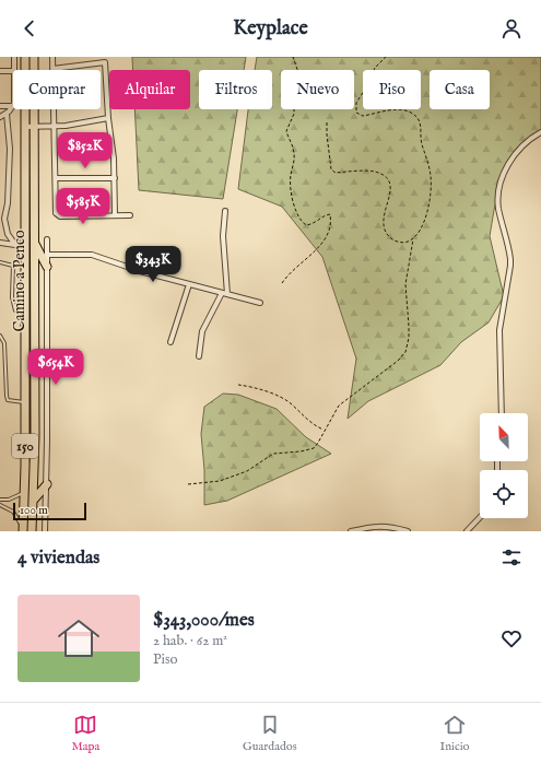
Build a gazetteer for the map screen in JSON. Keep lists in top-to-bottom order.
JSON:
{
  "streets": {
    "highway": ["Camino a Penco", "150"]
  },
  "scale_bar": "100 m",
  "north": "top left",
  "page": {
    "header": "Keyplace",
    "chip": [
      "Comprar",
      "Alquilar",
      "Filtros",
      "Nuevo",
      "Piso",
      "Casa"
    ],
    "price": [
      "$852K",
      "$585K",
      "$343K",
      "$654K"
    ],
    "scale": "100 m",
    "heading": "4 viviendas",
    "list": [
      {
        "name": "$343,000/mes",
        "note": "2 hab. · 62 m² · Piso"
      }
    ],
    "tabs": ["Mapa", "Guardados", "Inicio"]
  }
}
